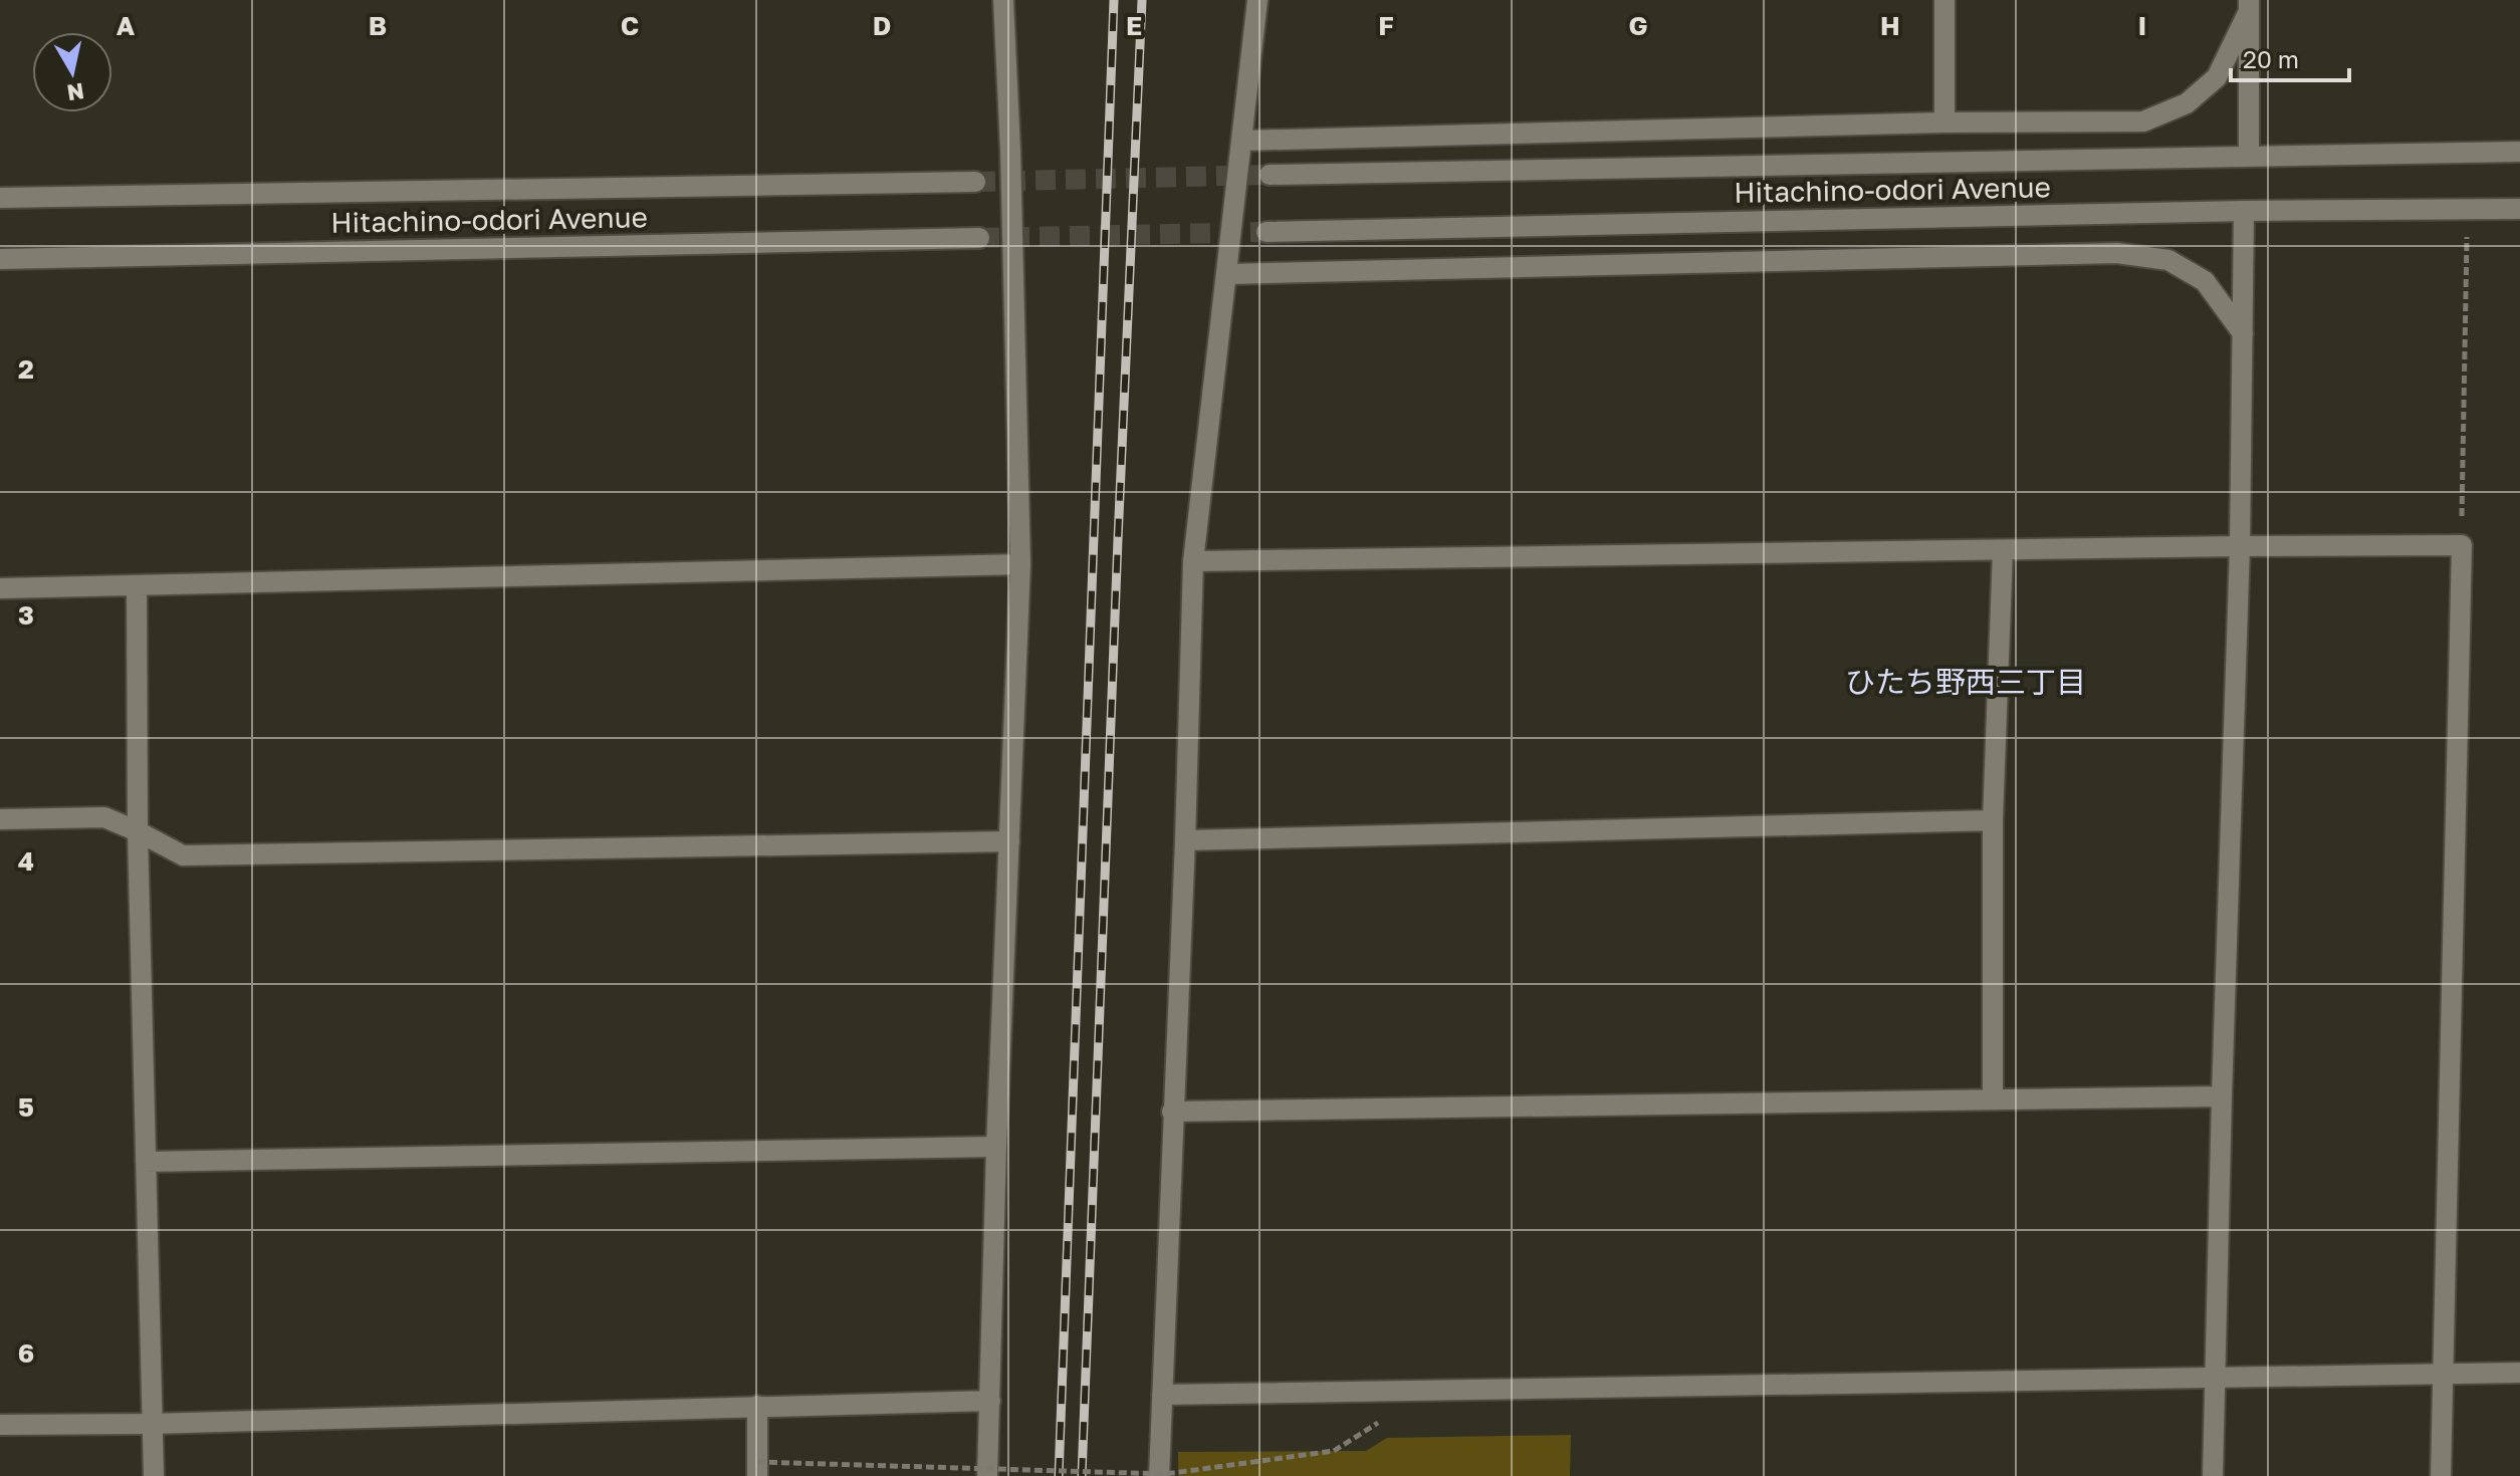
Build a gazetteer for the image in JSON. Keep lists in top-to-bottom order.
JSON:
{
  "streets": {
    "street": ["Hitachino-odori Avenue"]
  },
  "districts": ["ひたち野西三丁目"],
  "scale_bar": "20 m",
  "north": "bottom",
  "grid": {
    "columns": [
      "A",
      "B",
      "C",
      "D",
      "E",
      "F",
      "G",
      "H",
      "I"
    ],
    "rows": [
      "2",
      "3",
      "4",
      "5",
      "6"
    ]
  }
}
